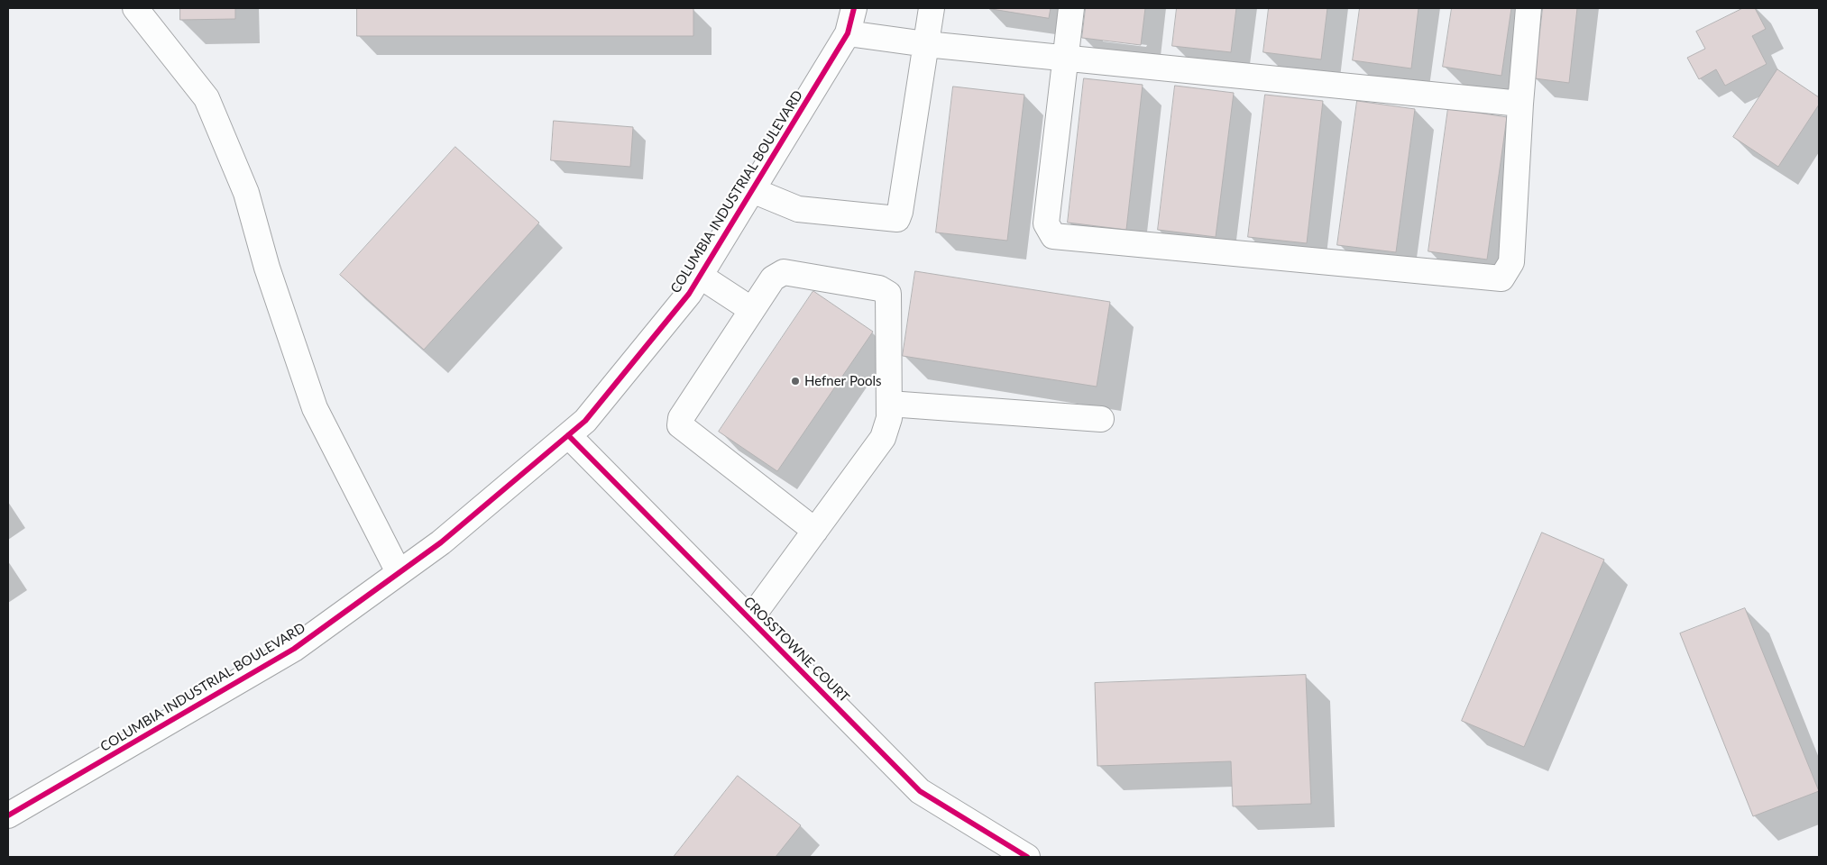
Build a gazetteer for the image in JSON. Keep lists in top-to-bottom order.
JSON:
{
  "streets": {
    "street": ["COLUMBIA INDUSTRIAL BOULEVARD", "CROSSTOWNE COURT"]
  },
  "crossings": [
    ["COLUMBIA INDUSTRIAL BOULEVARD", "CROSSTOWNE COURT"]
  ],
  "places": ["Hefner Pools"]
}
